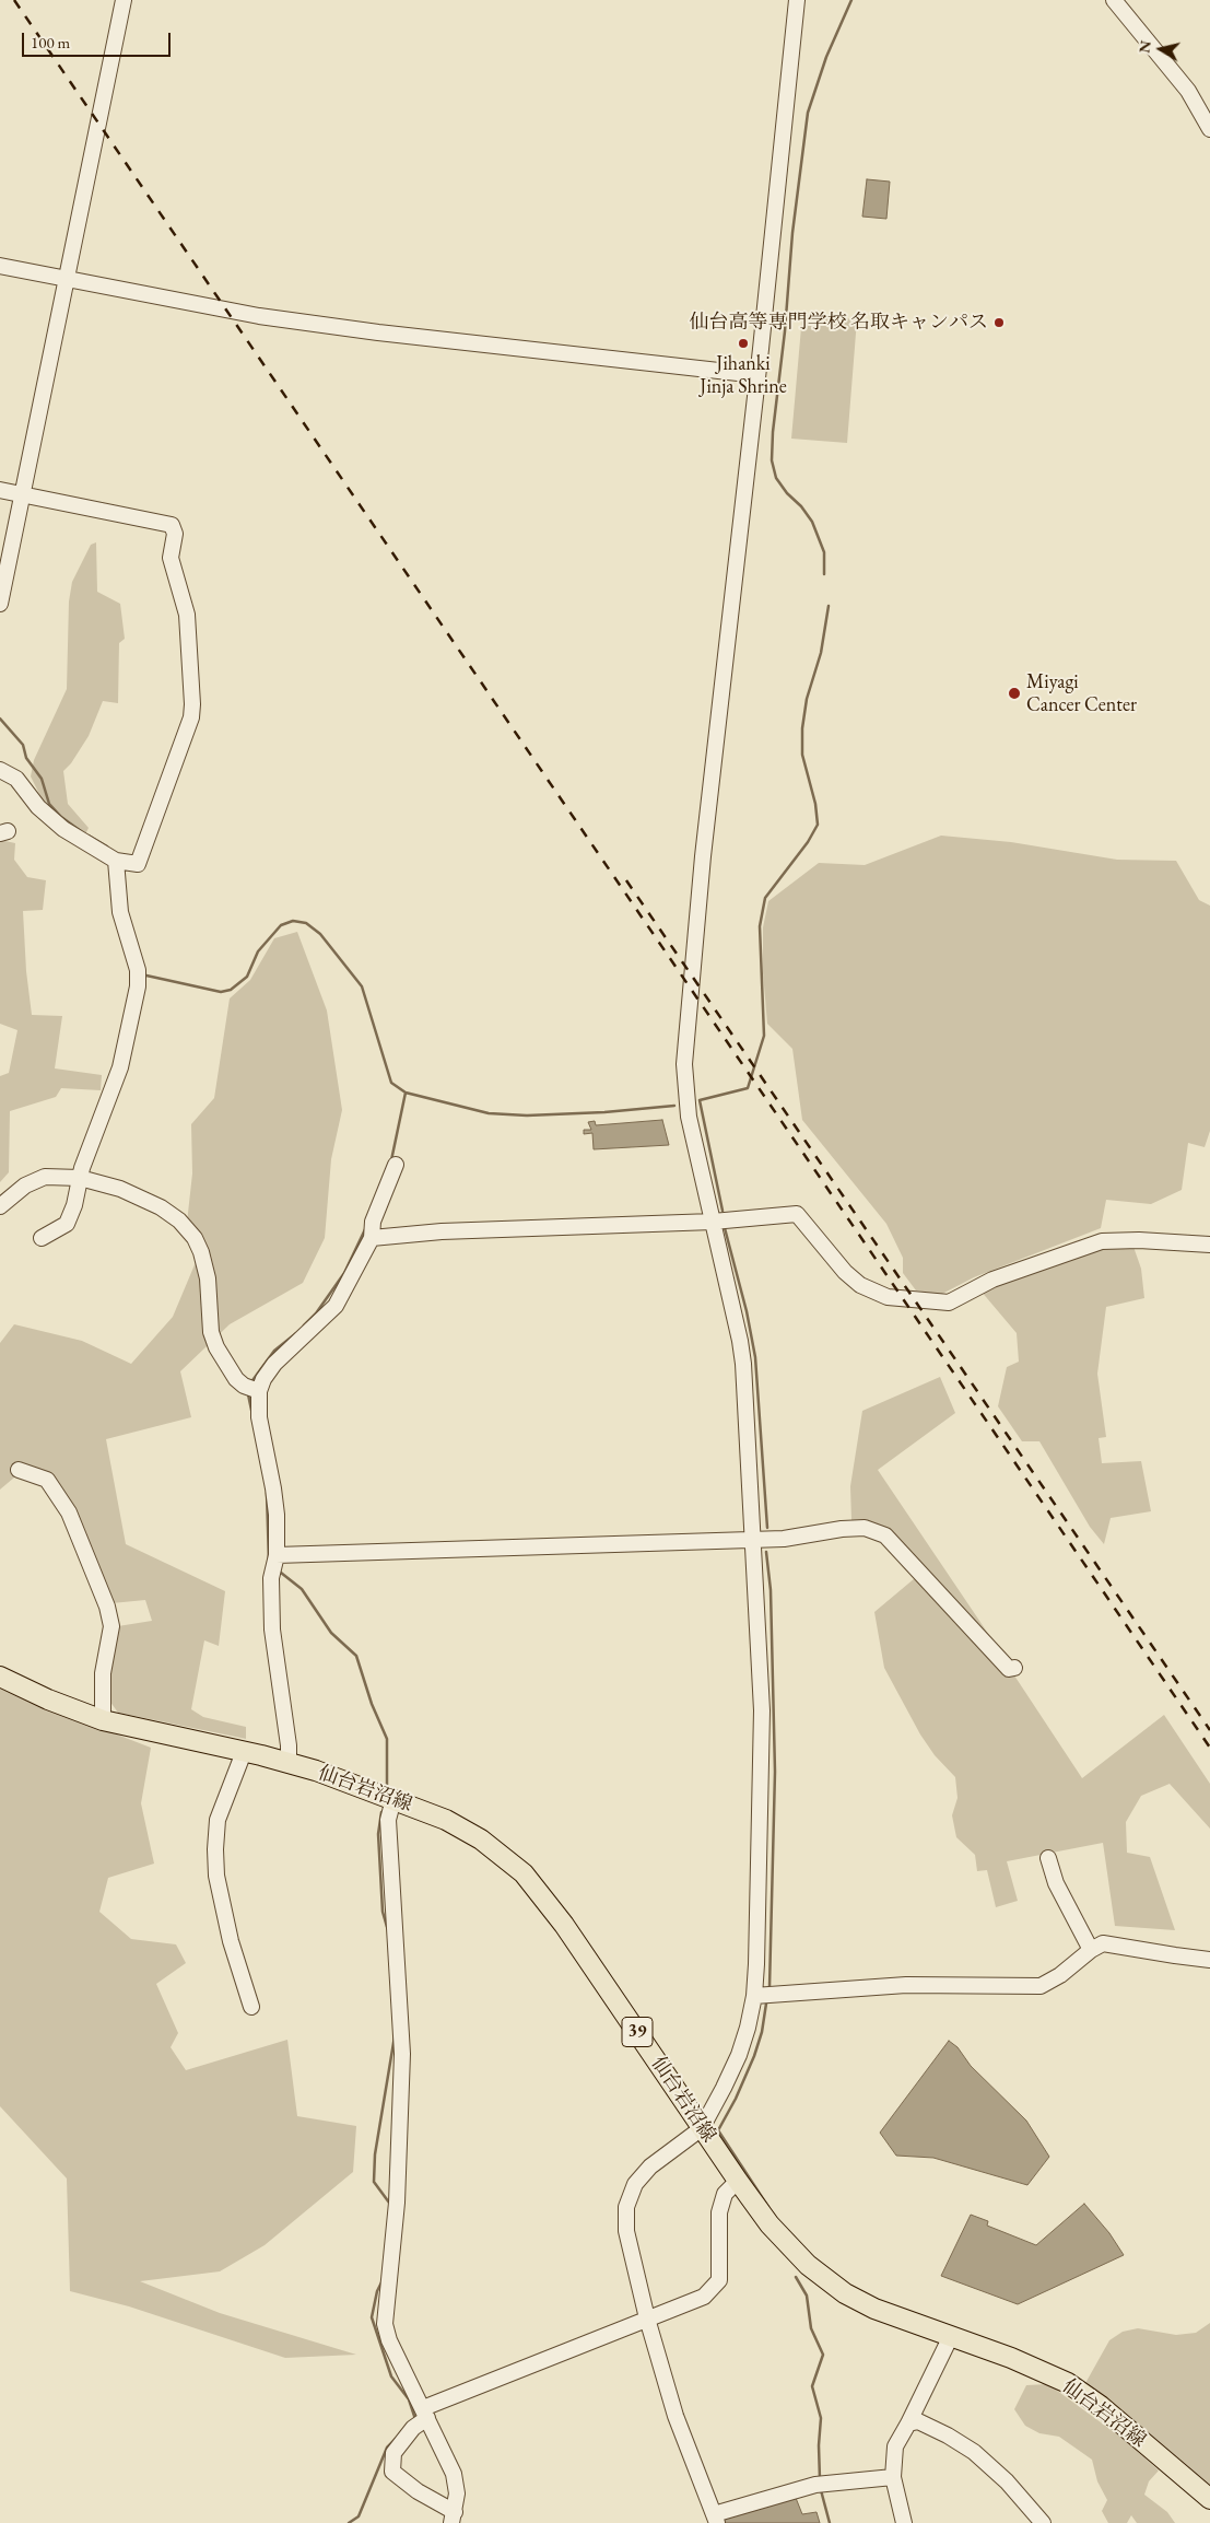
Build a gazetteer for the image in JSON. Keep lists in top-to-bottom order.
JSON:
{
  "streets": {
    "main road": ["仙台岩沼線", "39"]
  },
  "places": ["仙台高等専門学校 名取キャンパス", "Jihanki Jinja Shrine", "Miyagi Cancer Center"],
  "scale_bar": "100 m",
  "north": "left"
}
